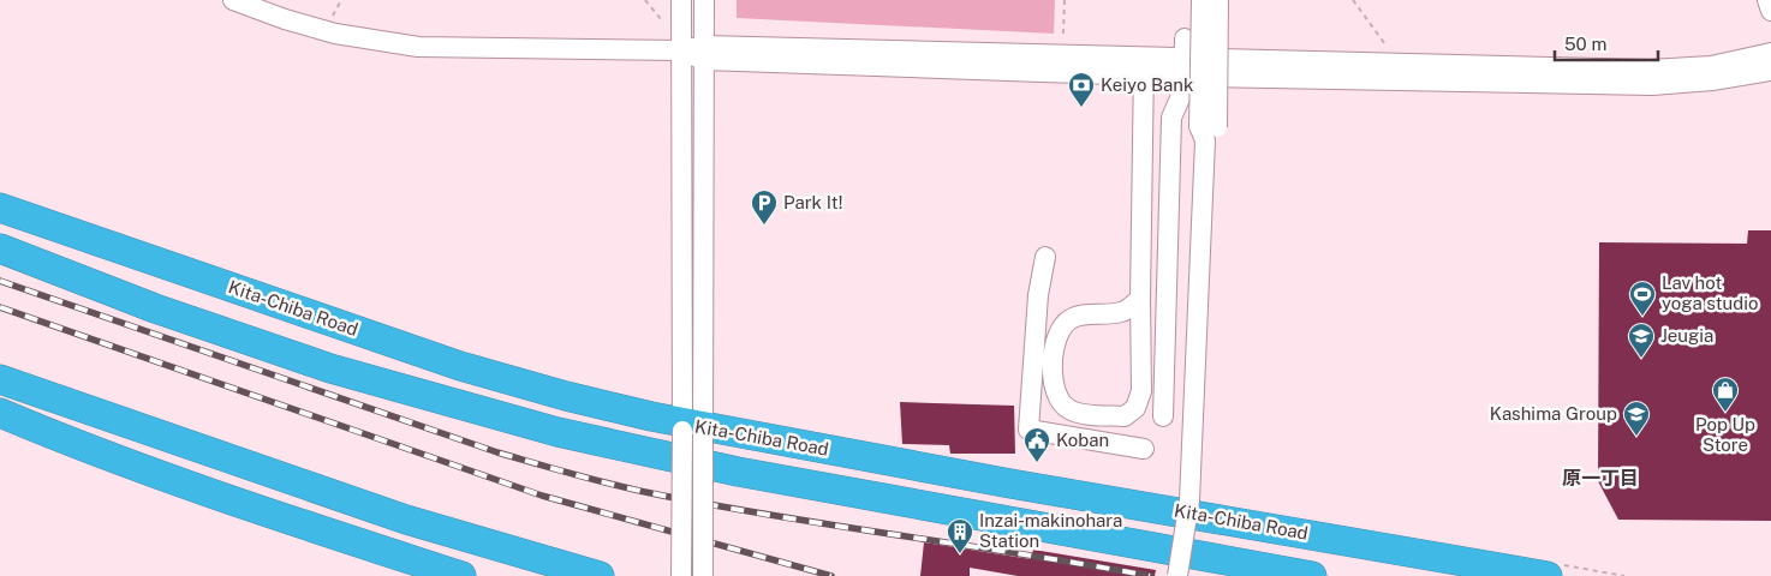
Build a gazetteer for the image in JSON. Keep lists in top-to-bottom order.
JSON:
{
  "streets": {
    "highway": ["Kita-Chiba Road"]
  },
  "districts": ["原一丁目"],
  "places": {
    "bank": ["Keiyo Bank"],
    "parking": ["Park It!"],
    "sports": ["Lav hot yoga studio"],
    "school or university": ["Jeugia", "Kashima Group"],
    "shop": ["Pop Up Store"],
    "public building": ["Koban"],
    "building": ["Inzai-makinohara Station"]
  },
  "scale_bar": "50 m"
}
